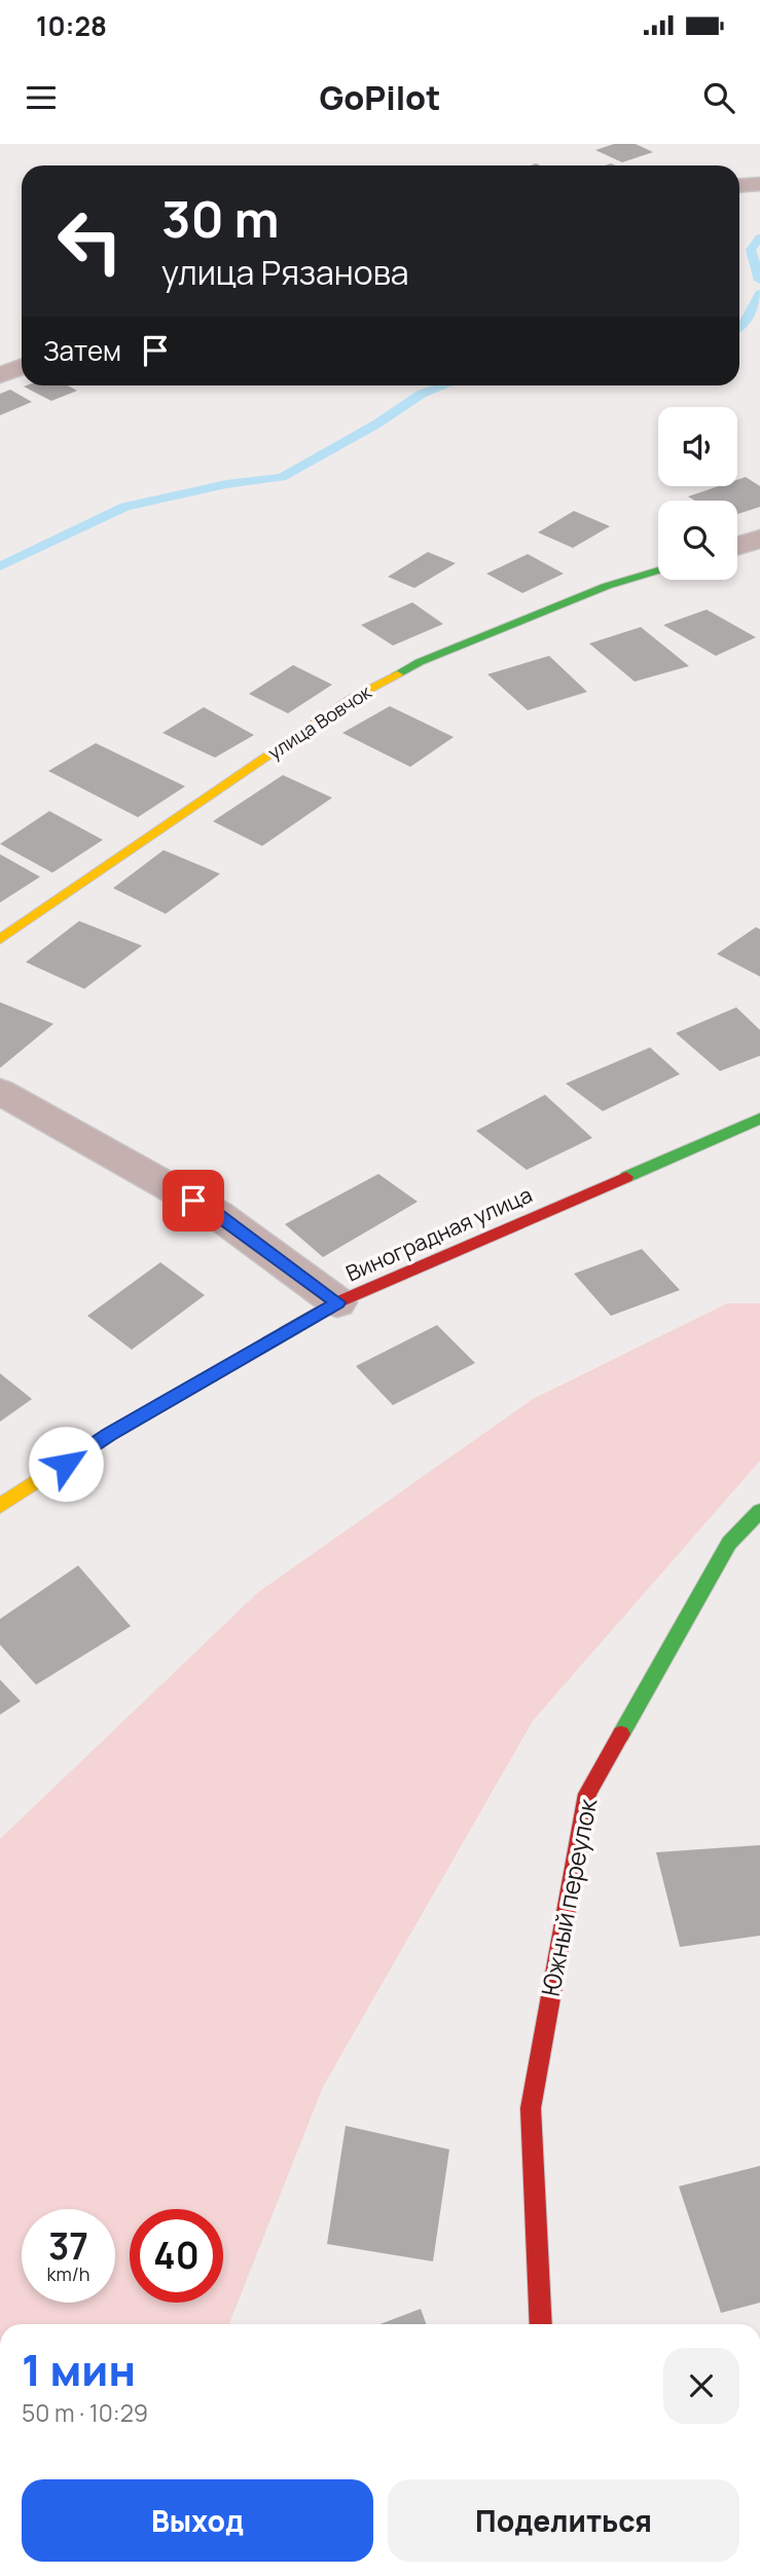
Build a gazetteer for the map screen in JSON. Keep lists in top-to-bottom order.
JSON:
{
  "streets": {
    "street": ["улица Вовчок", "Виноградная улица", "Южный переулок"]
  },
  "page": {
    "status": "10:28",
    "header": "GoPilot",
    "turn": ["30 m", "улица Рязанова"],
    "then": "Затем",
    "speed": "37 km/h",
    "limit": "40",
    "heading": ["1 мин", "50 m · 10:29"],
    "buttons": ["Выход", "Поделиться"]
  }
}
